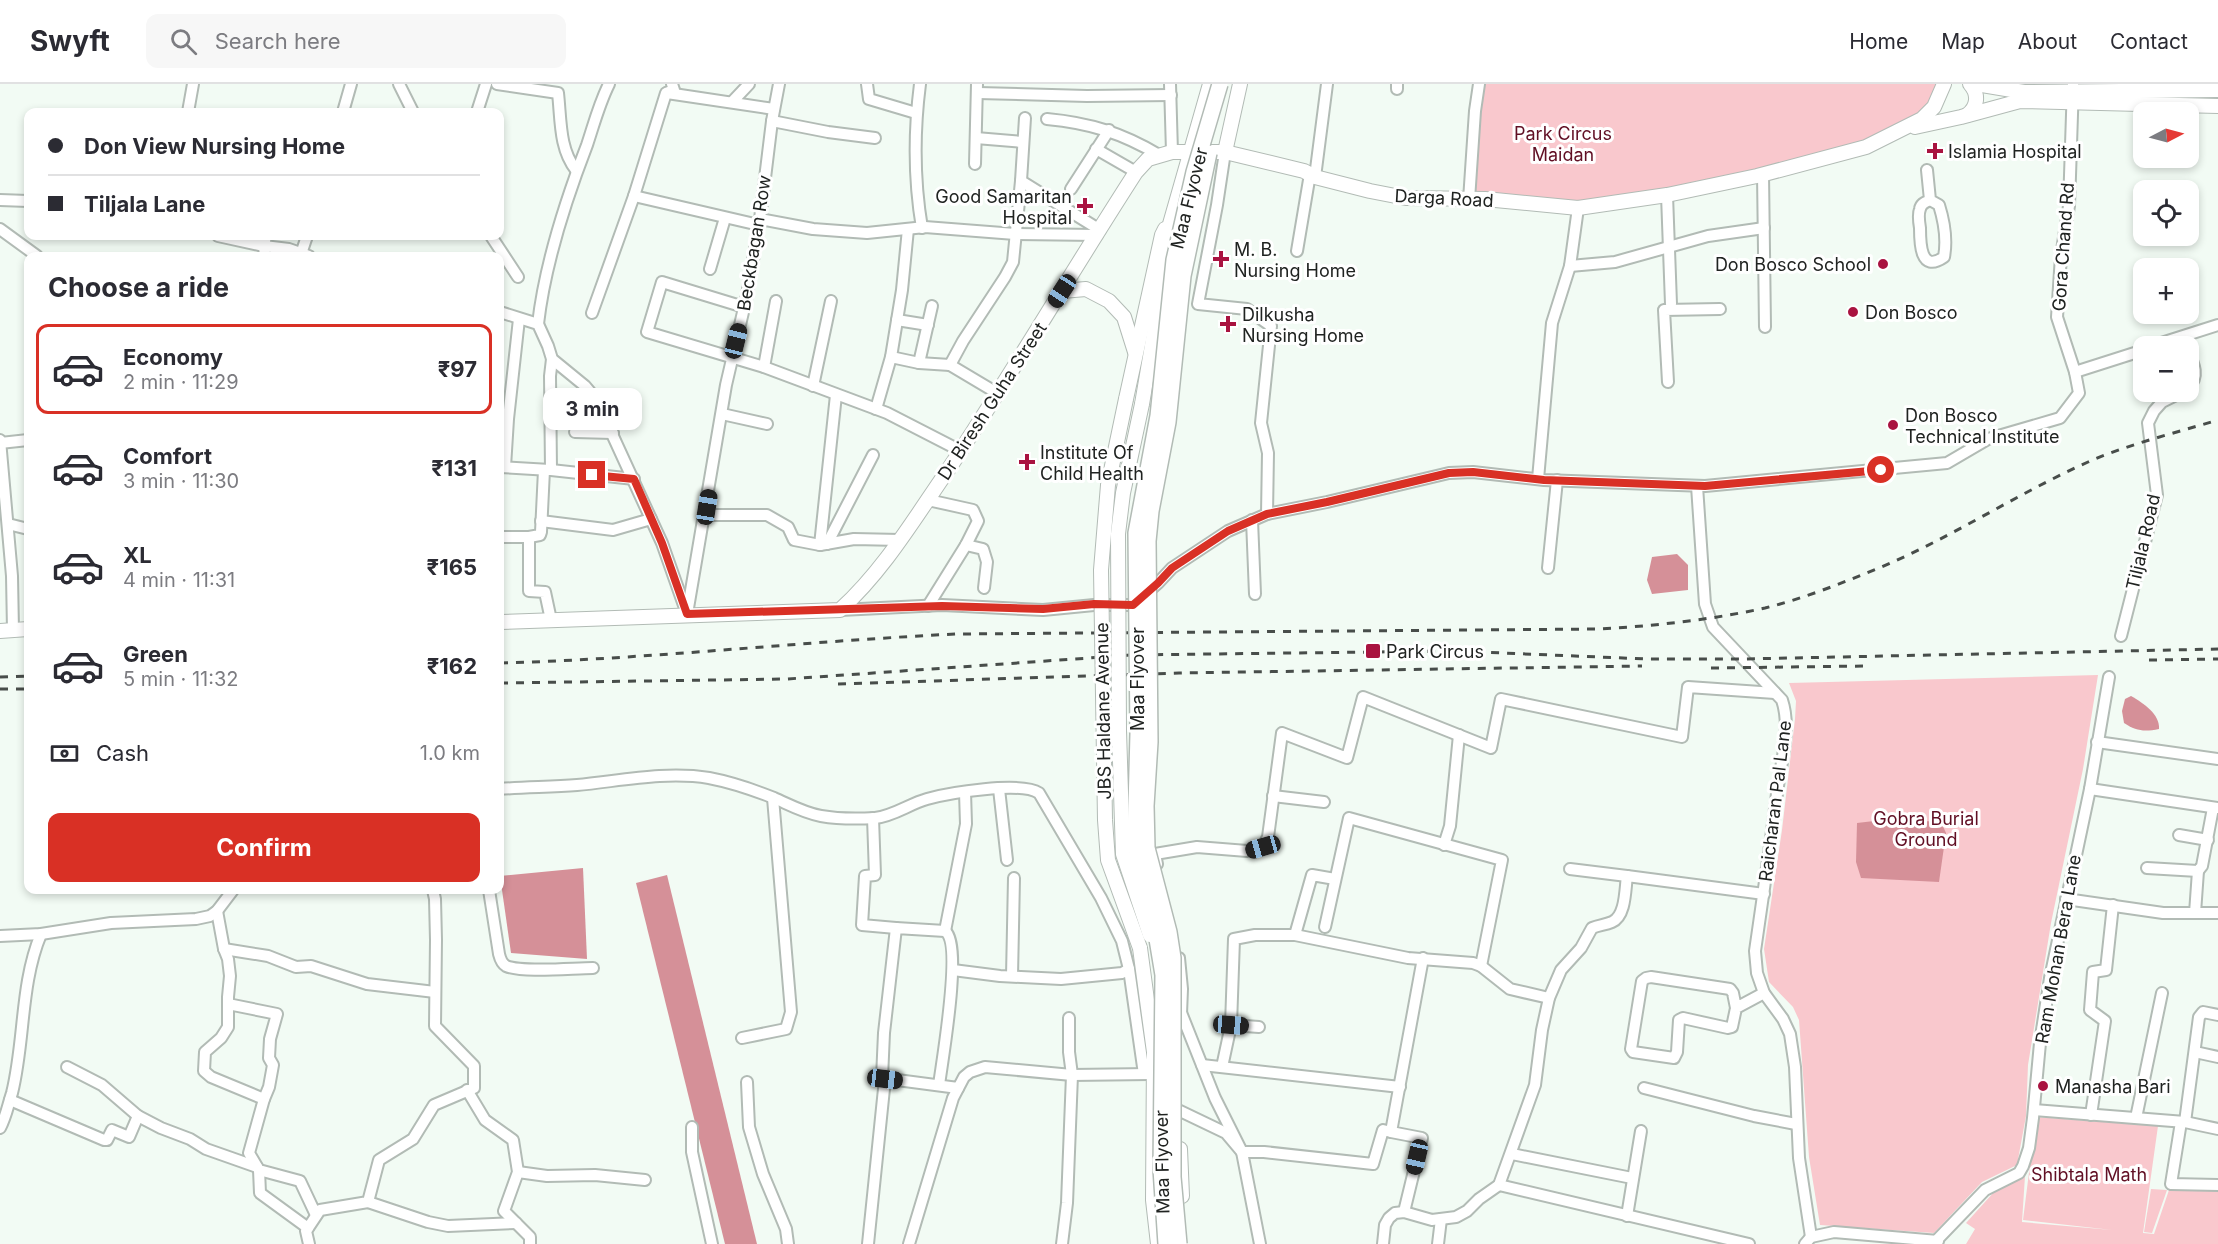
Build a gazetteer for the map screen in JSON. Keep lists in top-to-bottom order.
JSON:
{
  "streets": {
    "highway": ["Maa Flyover"],
    "main road": ["Darga Road", "Dr Biresh Guha Street", "JBS Haldane Avenue"],
    "street": [
      "Beckbagan Row",
      "Gora Chand Rd",
      "Tiljala Road",
      "Raicharan Pal Lane",
      "Ram Mohan Bera Lane"
    ]
  },
  "crossings": [
    ["Maa Flyover", "Darga Road"],
    ["Darga Road", "Gora Chand Rd"],
    ["Darga Road", "JBS Haldane Avenue"]
  ],
  "parks": ["Park Circus Maidan", "Gobra Burial Ground", "Shibtala Math"],
  "places": {
    "health": [
      "Islamia Hospital",
      "Good Samaritan Hospital",
      "M. B. Nursing Home",
      "Dilkusha Nursing Home",
      "Institute Of Child Health"
    ],
    "other": [
      "Don Bosco School",
      "Don Bosco",
      "Don Bosco Technical Institute",
      "Manasha Bari"
    ],
    "transit": ["Park Circus"]
  },
  "north": "right",
  "page": {
    "header": "Swyft",
    "search": "Search here",
    "nav": [
      "Home",
      "Map",
      "About",
      "Contact"
    ],
    "map_buttons": ["+", "−"],
    "banner": ["Don View Nursing Home", "Tiljala Lane"],
    "heading": "Choose a ride",
    "list": [
      {
        "name": "Economy",
        "note": "2 min · 11:29",
        "value": "₹97"
      },
      {
        "name": "Comfort",
        "note": "3 min · 11:30",
        "value": "₹131"
      },
      {
        "name": "XL",
        "note": "4 min · 11:31",
        "value": "₹165"
      },
      {
        "name": "Green",
        "note": "5 min · 11:32",
        "value": "₹162"
      }
    ],
    "bubble": "3 min",
    "pay": ["Cash", "1.0 km"],
    "buttons": "Confirm"
  }
}
